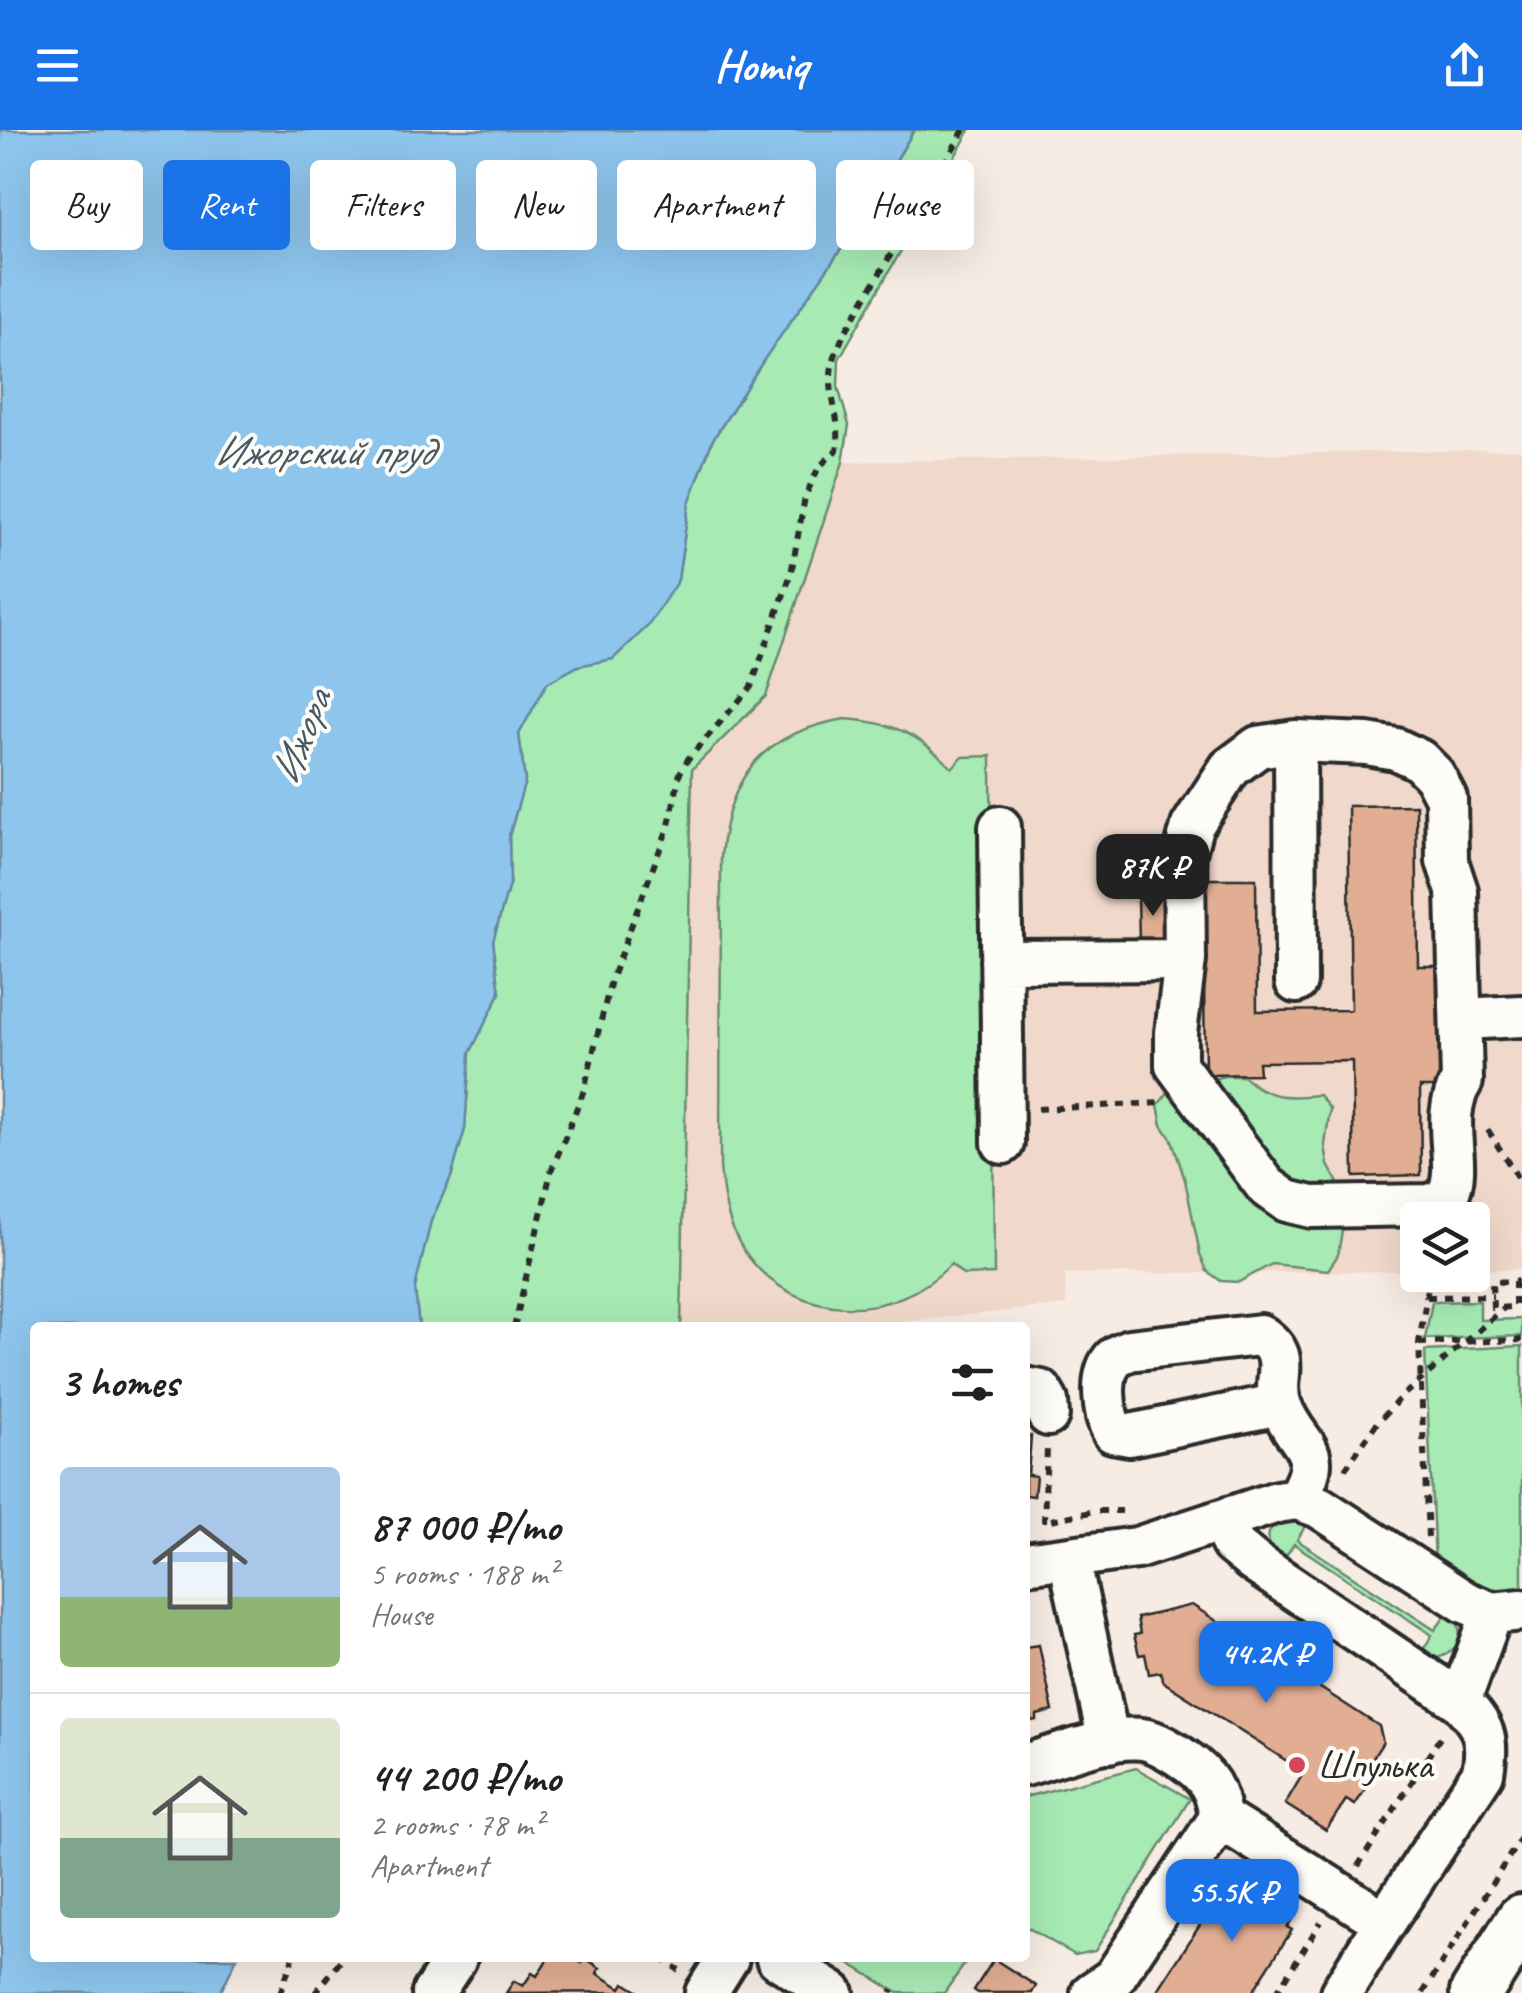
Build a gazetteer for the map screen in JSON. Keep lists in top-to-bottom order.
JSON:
{
  "water": ["Ижорский пруд", "Ижора"],
  "places": ["Шпулька"],
  "page": {
    "header": "Homiq",
    "chip": [
      "Buy",
      "Rent",
      "Filters",
      "New",
      "Apartment",
      "House"
    ],
    "price": ["87K ₽", "44.2K ₽", "55.5K ₽"],
    "heading": "3 homes",
    "list": [
      {
        "name": "87 000 ₽/mo",
        "note": "5 rooms · 188 m² · House"
      },
      {
        "name": "44 200 ₽/mo",
        "note": "2 rooms · 78 m² · Apartment"
      }
    ]
  }
}
